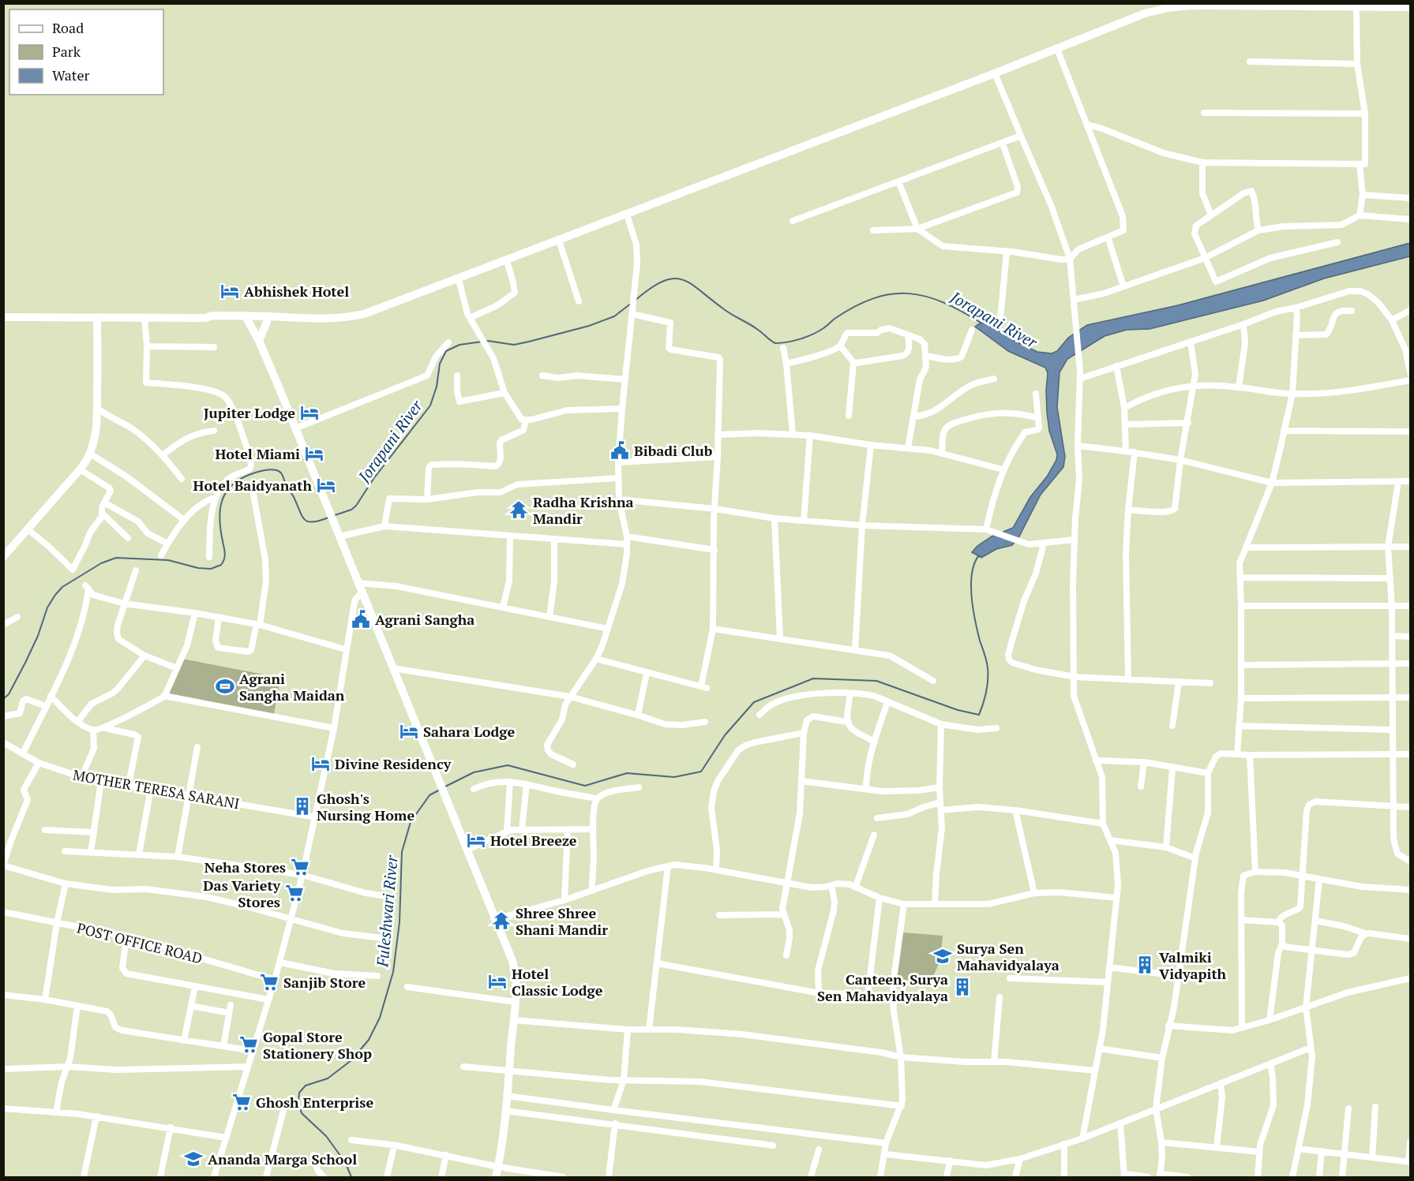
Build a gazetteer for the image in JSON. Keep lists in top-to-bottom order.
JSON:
{
  "streets": {
    "street": ["MOTHER TERESA SARANI", "POST OFFICE ROAD"]
  },
  "water": ["Jorapani River", "Fuleshwari River"],
  "places": {
    "hotel": [
      "Abhishek Hotel",
      "Jupiter Lodge",
      "Hotel Miami",
      "Hotel Baidyanath",
      "Sahara Lodge",
      "Divine Residency",
      "Hotel Breeze",
      "Hotel Classic Lodge"
    ],
    "public building": ["Bibadi Club", "Agrani Sangha"],
    "temple": ["Radha Krishna Mandir", "Shree Shree Shani Mandir"],
    "sports": ["Agrani Sangha Maidan"],
    "building": ["Ghosh's Nursing Home", "Valmiki Vidyapith", "Canteen, Surya Sen Mahavidyalaya"],
    "supermarket": [
      "Neha Stores",
      "Das Variety Stores",
      "Sanjib Store",
      "Gopal Store Stationery Shop",
      "Ghosh Enterprise"
    ],
    "school or university": ["Surya Sen Mahavidyalaya", "Ananda Marga School"]
  },
  "legend": ["Road", "Park", "Water"]
}
